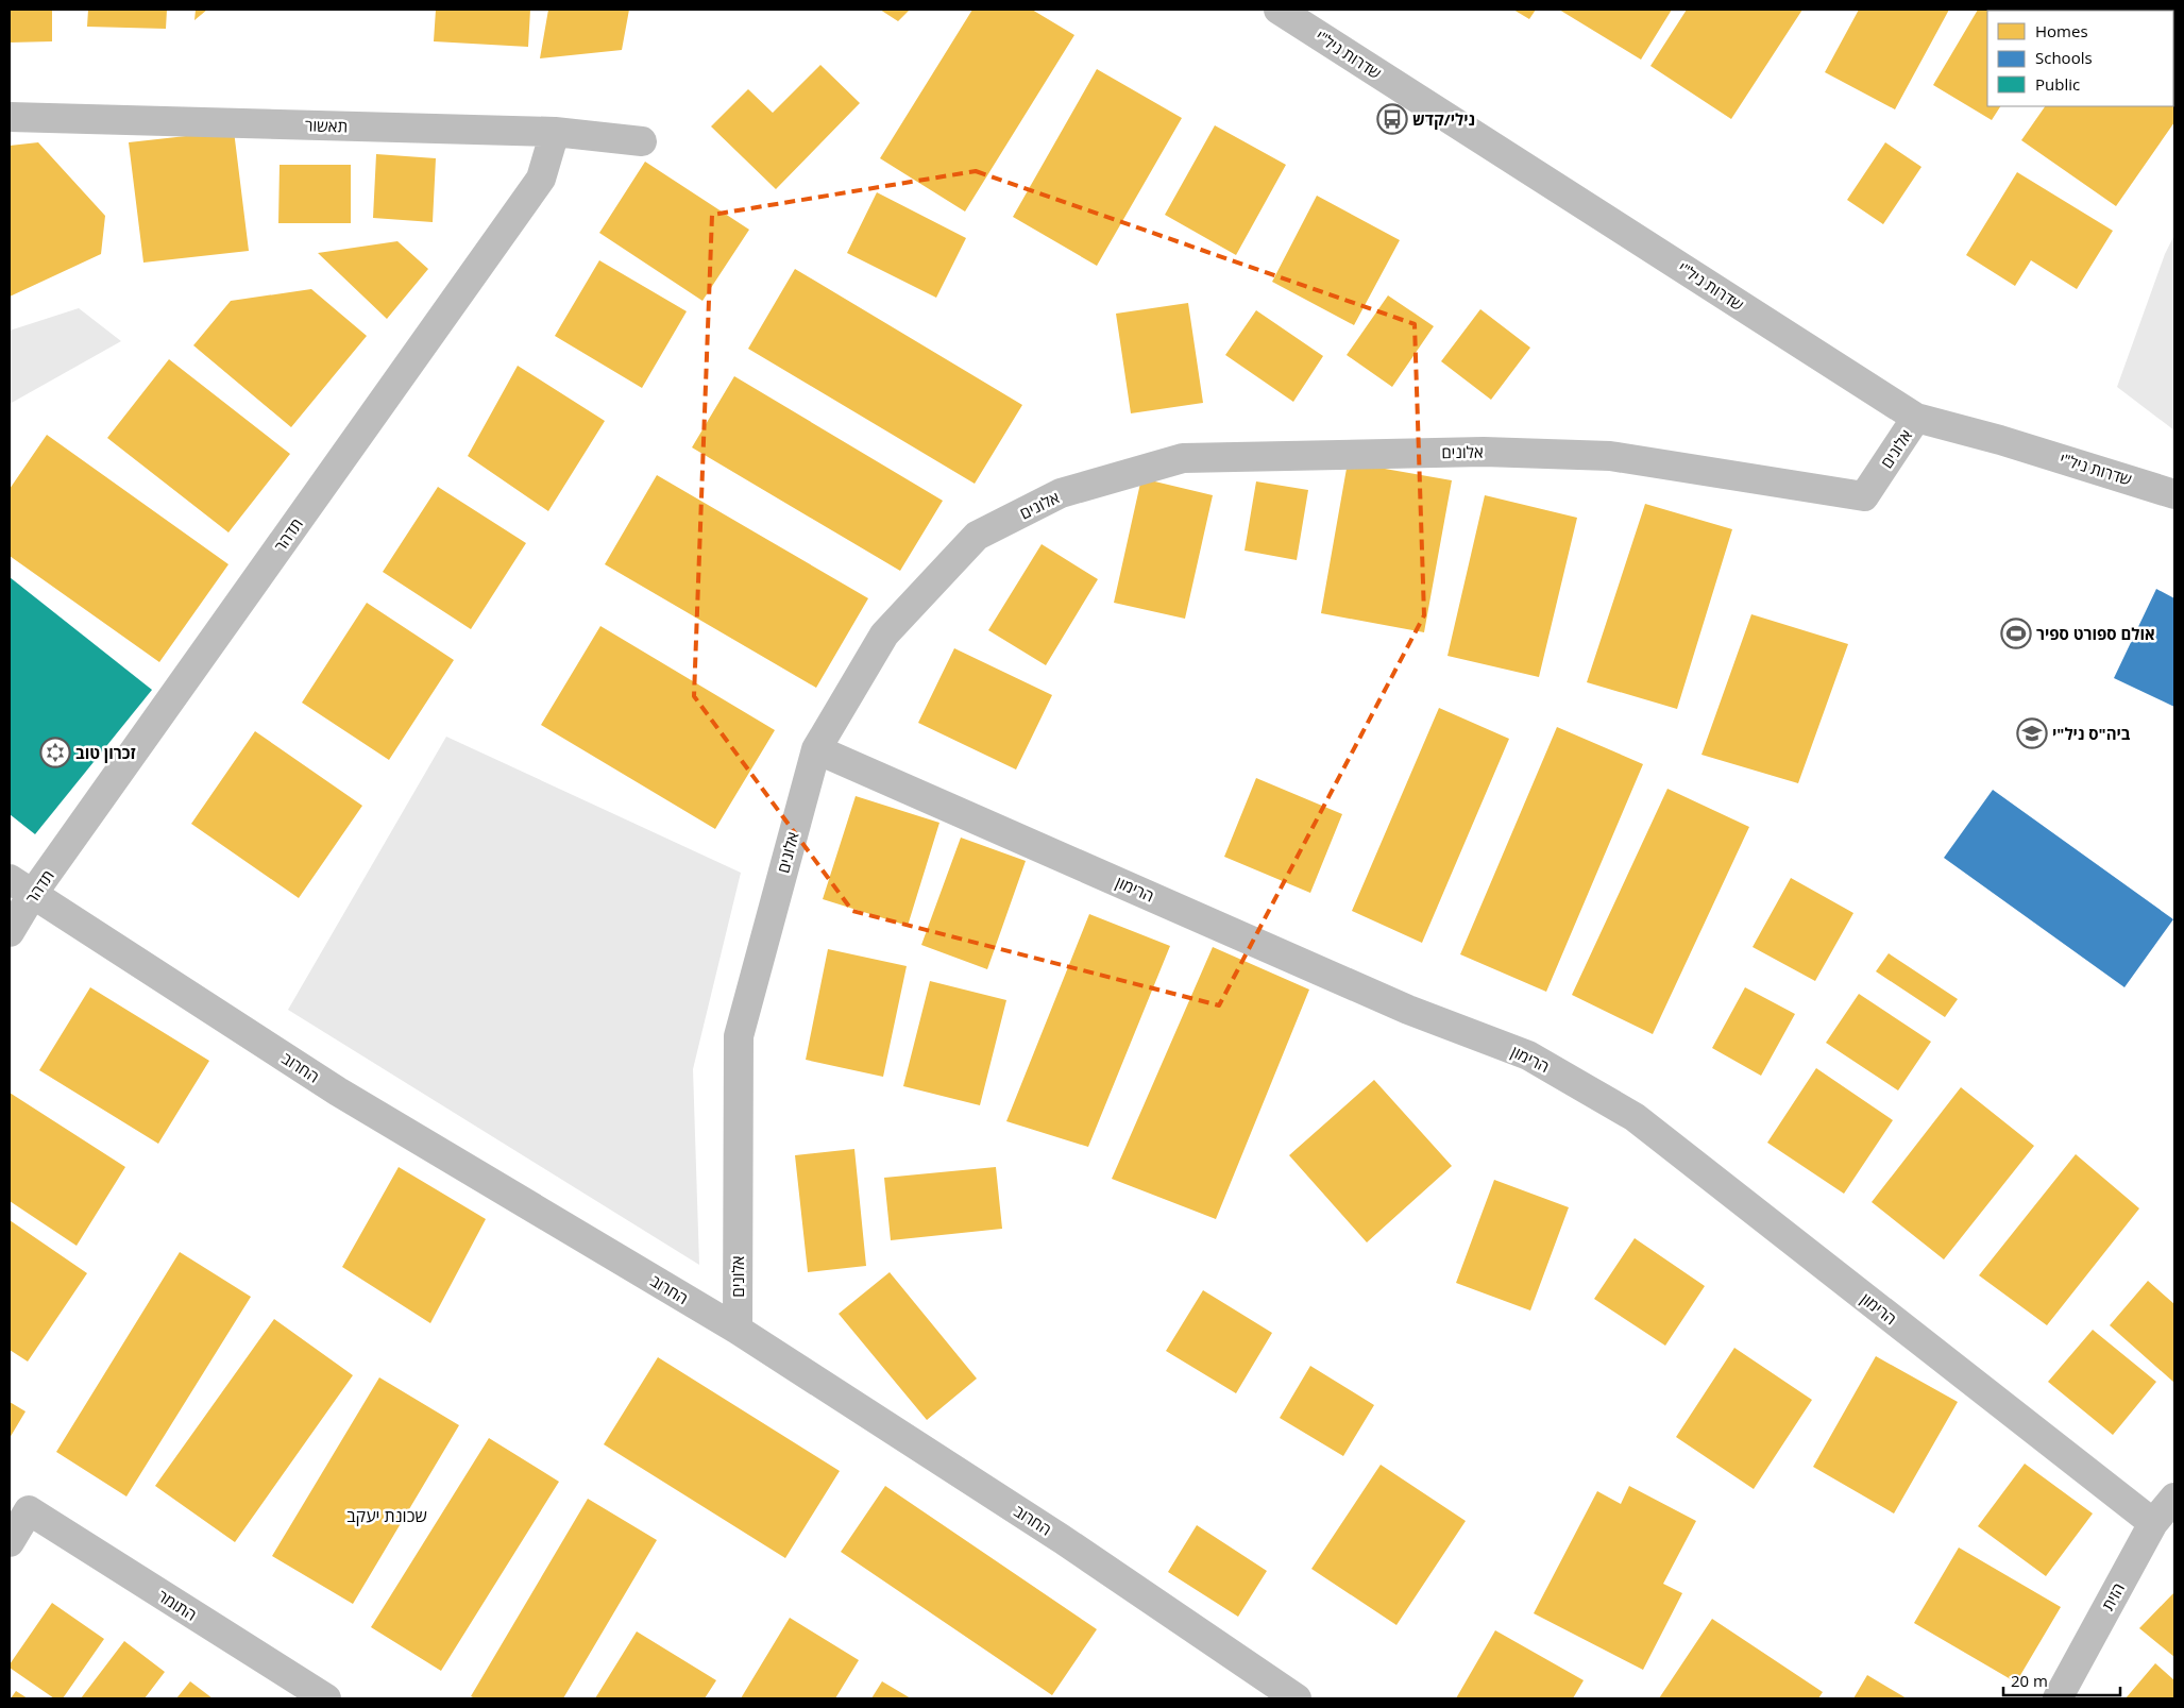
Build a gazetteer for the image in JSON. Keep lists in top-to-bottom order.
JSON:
{
  "streets": {
    "street": [
      "שדרות ניל\"י",
      "תאשור",
      "אלונים",
      "תדהר",
      "הרימון",
      "החרוב",
      "הזית",
      "התומר"
    ]
  },
  "crossings": [
    ["שדרות ניל\"י", "אלונים"],
    ["תאשור", "תדהר"],
    ["אלונים", "הרימון"],
    ["אלונים", "החרוב"],
    ["תדהר", "החרוב"],
    ["הרימון", "הזית"]
  ],
  "districts": ["שכונת יעקב"],
  "places": {
    "bus stop": ["נילי/קדש"],
    "sports": ["אולם ספורט ספיר"],
    "school or university": ["ביה\"ס ניל\"י"],
    "synagogue": ["זכרון טוב"]
  },
  "legend": ["Homes", "Schools", "Public"],
  "scale_bar": "20 m"
}
